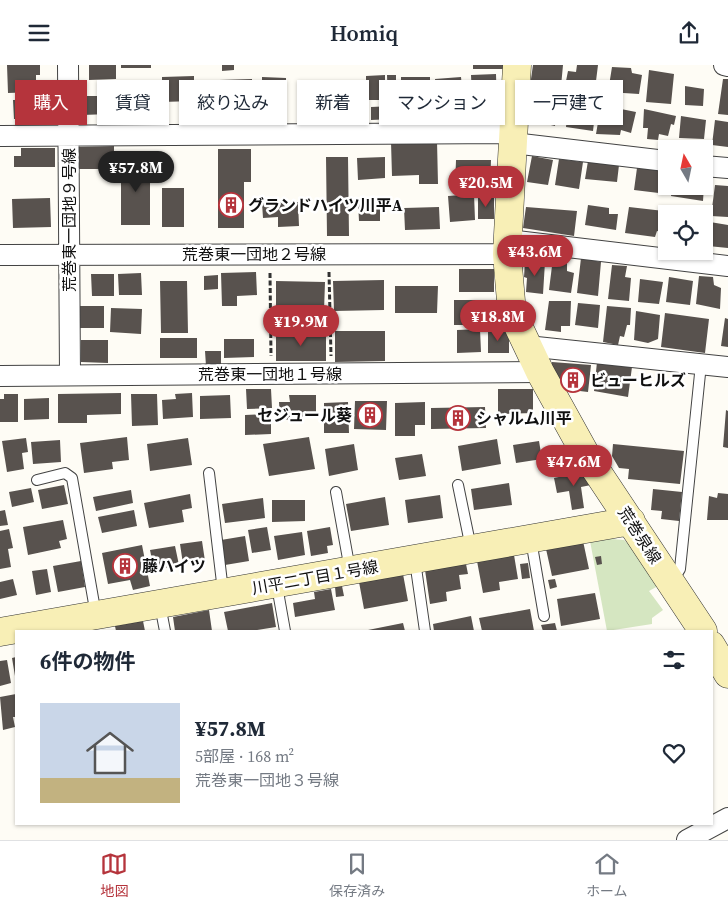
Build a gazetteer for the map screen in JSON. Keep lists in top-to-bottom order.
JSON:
{
  "streets": {
    "street": [
      "荒巻東一団地９号線",
      "荒巻東一団地２号線",
      "荒巻東一団地１号線",
      "荒巻泉線",
      "川平二丁目１号線"
    ]
  },
  "crossings": [
    ["荒巻東一団地９号線", "荒巻東一団地２号線"],
    ["荒巻東一団地９号線", "荒巻東一団地１号線"],
    ["荒巻東一団地２号線", "荒巻泉線"],
    ["荒巻東一団地１号線", "荒巻泉線"],
    ["荒巻泉線", "川平二丁目１号線"]
  ],
  "places": {
    "building": [
      "グランドハイツ川平A",
      "ビューヒルズ",
      "セジュール葵",
      "シャルム川平",
      "藤ハイツ"
    ]
  },
  "north": "top",
  "page": {
    "header": "Homiq",
    "chip": [
      "購入",
      "賃貸",
      "絞り込み",
      "新着",
      "マンション",
      "一戸建て"
    ],
    "price": [
      "¥57.8M",
      "¥20.5M",
      "¥43.6M",
      "¥18.8M",
      "¥19.9M",
      "¥47.6M"
    ],
    "heading": "6件の物件",
    "list": [
      {
        "name": "¥57.8M",
        "note": "5部屋 · 168 m² · 荒巻東一団地３号線"
      }
    ],
    "tabs": ["地図", "保存済み", "ホーム"]
  }
}
